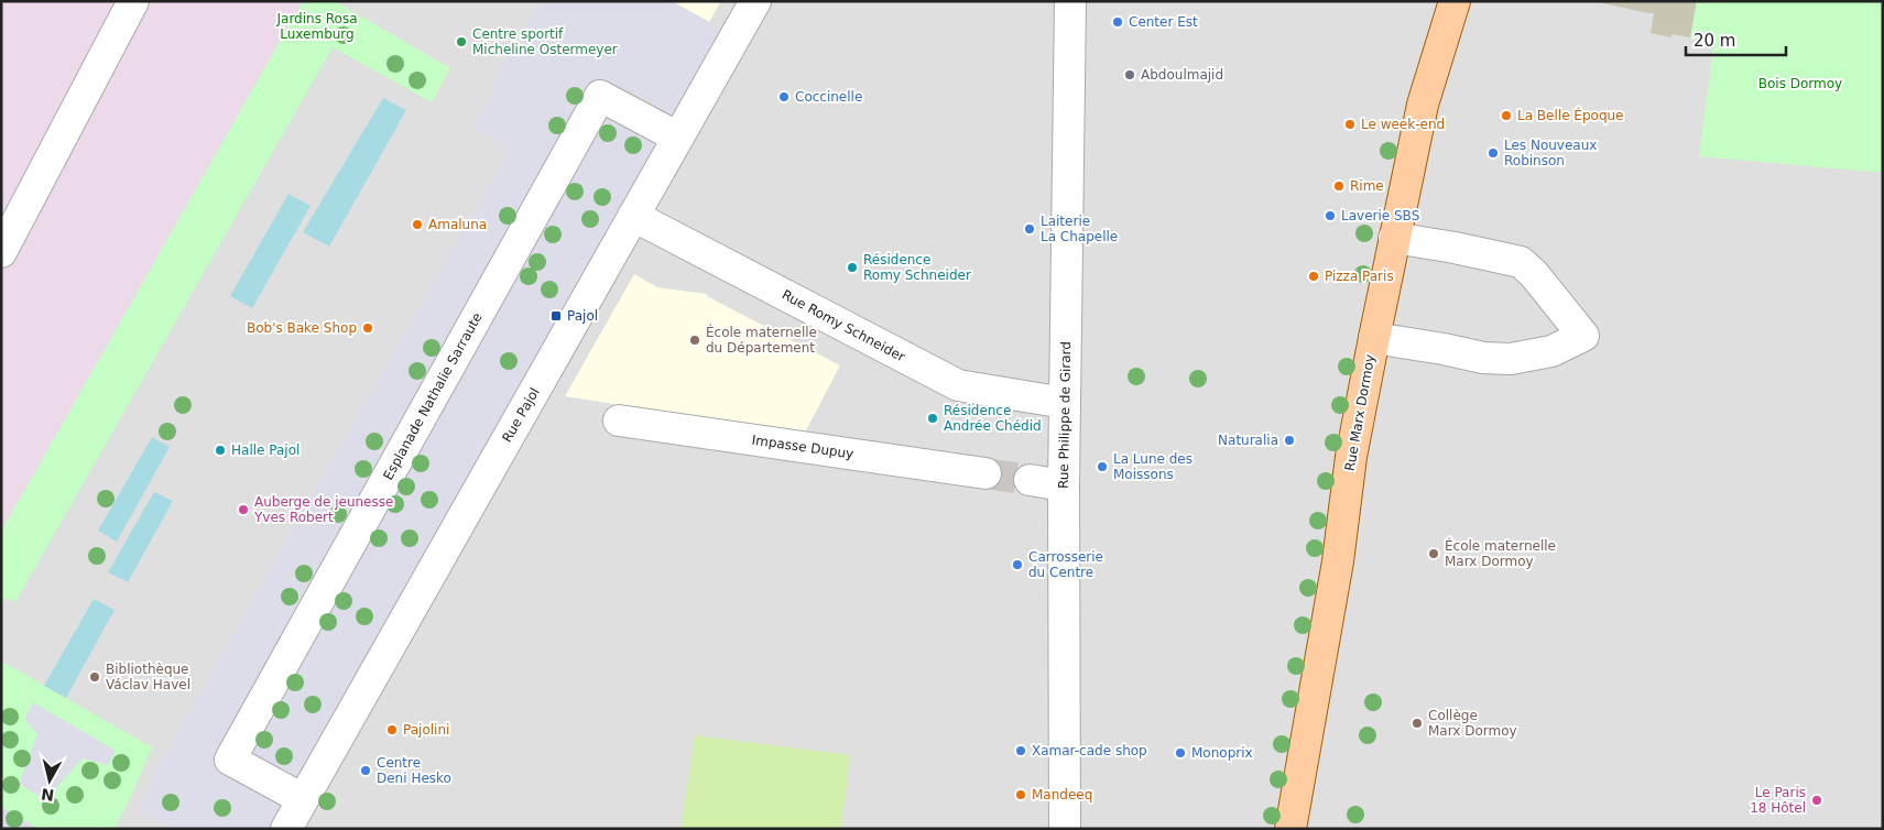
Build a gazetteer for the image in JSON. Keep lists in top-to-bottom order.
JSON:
{
  "streets": {
    "main road": ["Rue Marx Dormoy"],
    "street": [
      "Rue Romy Schneider",
      "Esplanade Nathalie Sarraute",
      "Rue Pajol",
      "Rue Philippe de Girard",
      "Impasse Dupuy"
    ]
  },
  "crossings": [
    ["Rue Romy Schneider", "Rue Pajol"],
    ["Rue Romy Schneider", "Rue Philippe de Girard"],
    ["Esplanade Nathalie Sarraute", "Rue Pajol"]
  ],
  "parks": ["Jardins Rosa Luxemburg", "Bois Dormoy"],
  "places": {
    "other": [
      "Center Est",
      "Centre sportif Micheline Ostermeyer",
      "Abdoulmajid",
      "Coccinelle",
      "La Belle Époque",
      "Le week-end",
      "Les Nouveaux Robinson",
      "Rime",
      "Laverie SBS",
      "Amaluna",
      "Laiterie La Chapelle",
      "Résidence Romy Schneider",
      "Pizza Paris",
      "Bob's Bake Shop",
      "École maternelle du Département",
      "Résidence Andrée Chédid",
      "Naturalia",
      "Halle Pajol",
      "La Lune des Moissons",
      "Auberge de jeunesse Yves Robert",
      "École maternelle Marx Dormoy",
      "Carrosserie du Centre",
      "Bibliothèque Václav Havel",
      "Collège Marx Dormoy",
      "Pajolini",
      "Xamar-cade shop",
      "Monoprix",
      "Centre Deni Hesko",
      "Mandeeq",
      "Le Paris 18 Hôtel"
    ],
    "transit": ["Pajol"]
  },
  "scale_bar": "20 m",
  "north": "bottom"
}
